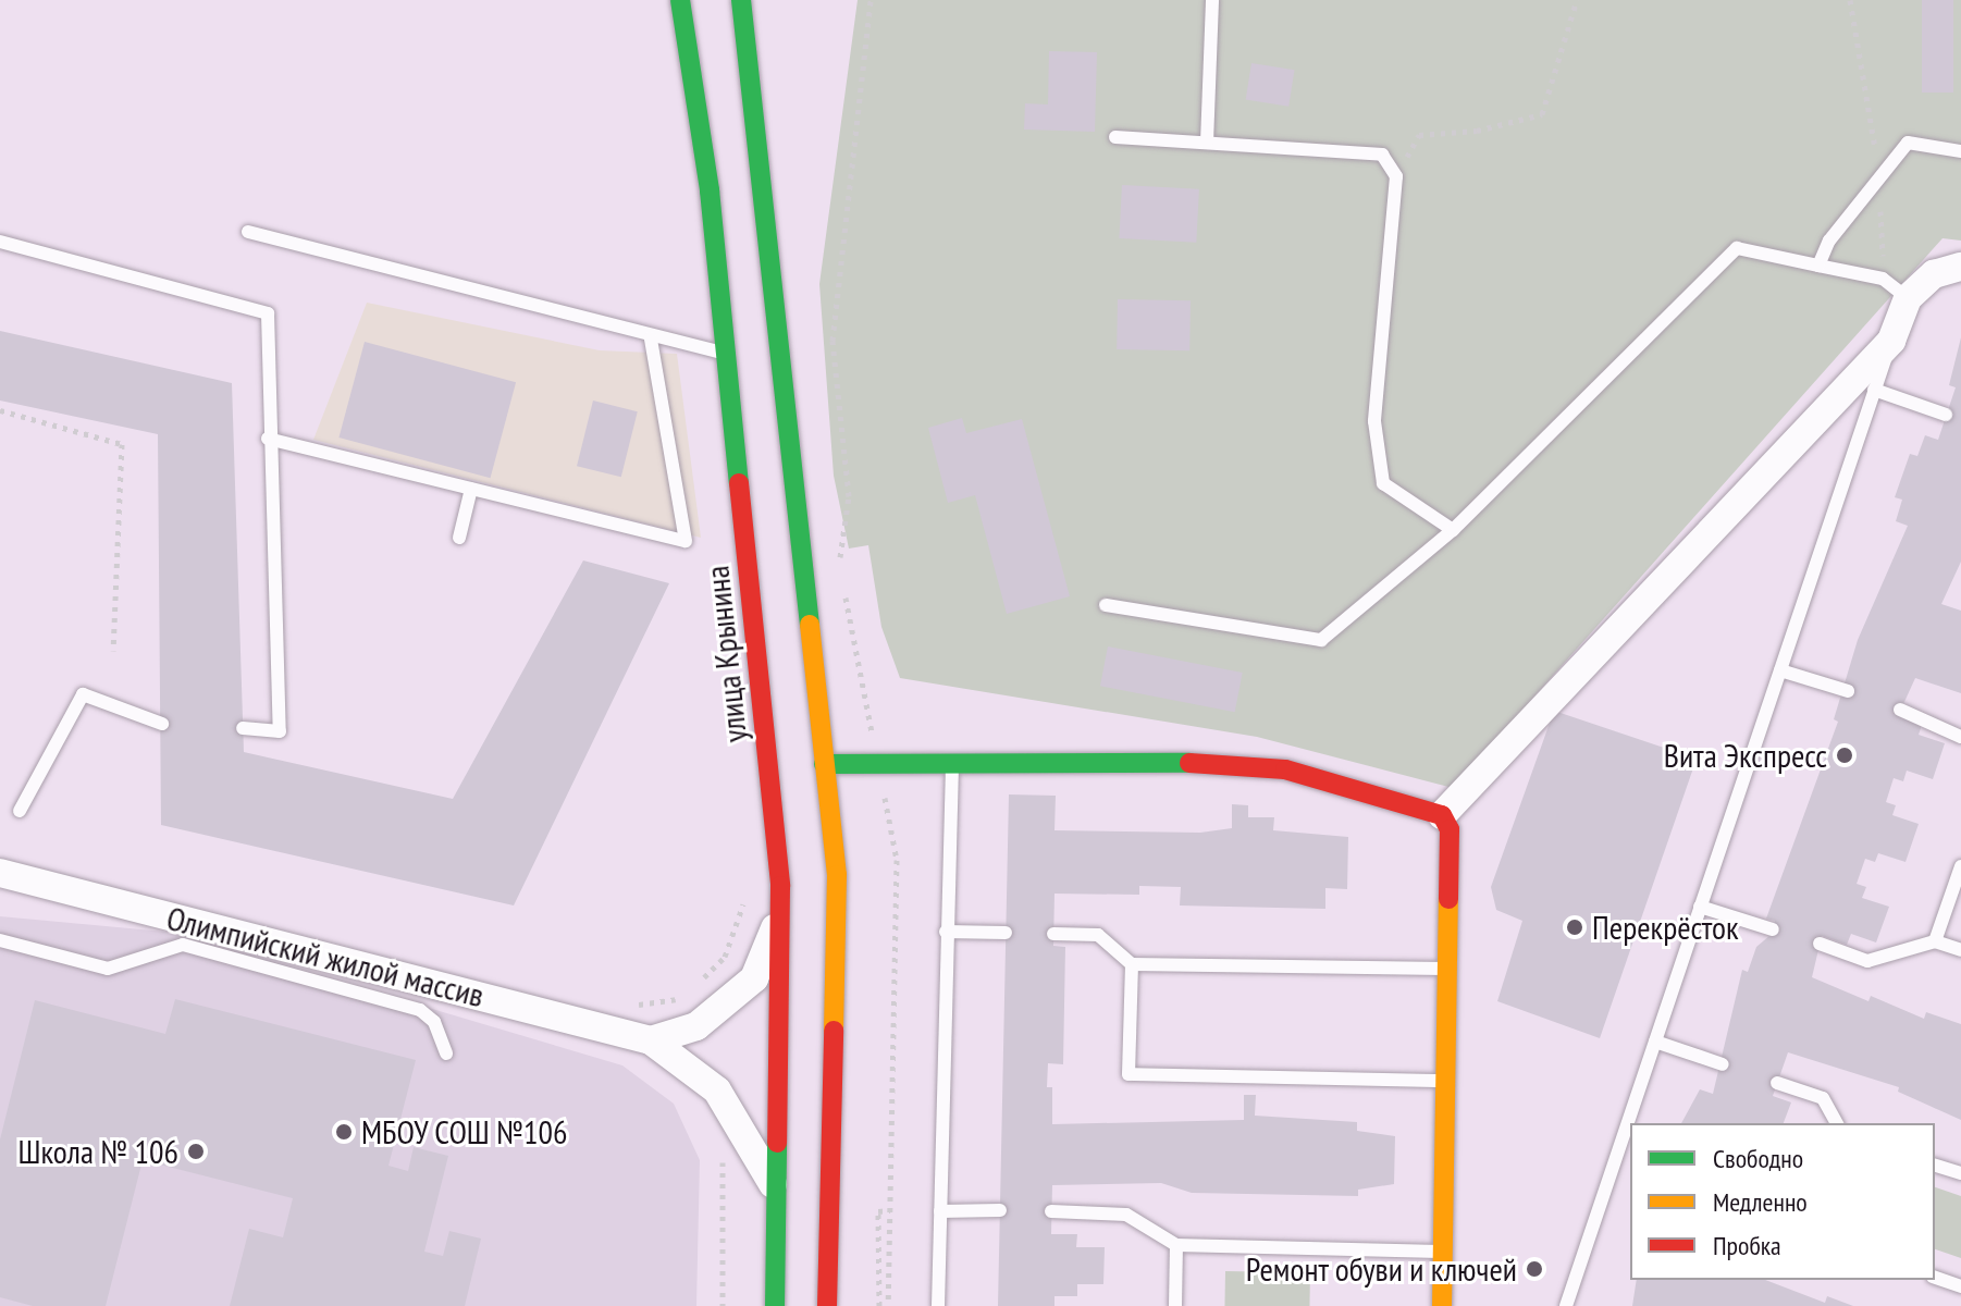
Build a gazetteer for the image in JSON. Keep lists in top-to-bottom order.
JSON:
{
  "streets": {
    "main road": ["улица Крынина"],
    "street": ["Олимпийский жилой массив"]
  },
  "crossings": [
    ["улица Крынина", "Олимпийский жилой массив"]
  ],
  "places": [
    "Вита Экспресс",
    "Перекрёсток",
    "МБОУ СОШ №106",
    "Школа № 106",
    "Ремонт обуви и ключей"
  ],
  "legend": ["Свободно", "Медленно", "Пробка"]
}
